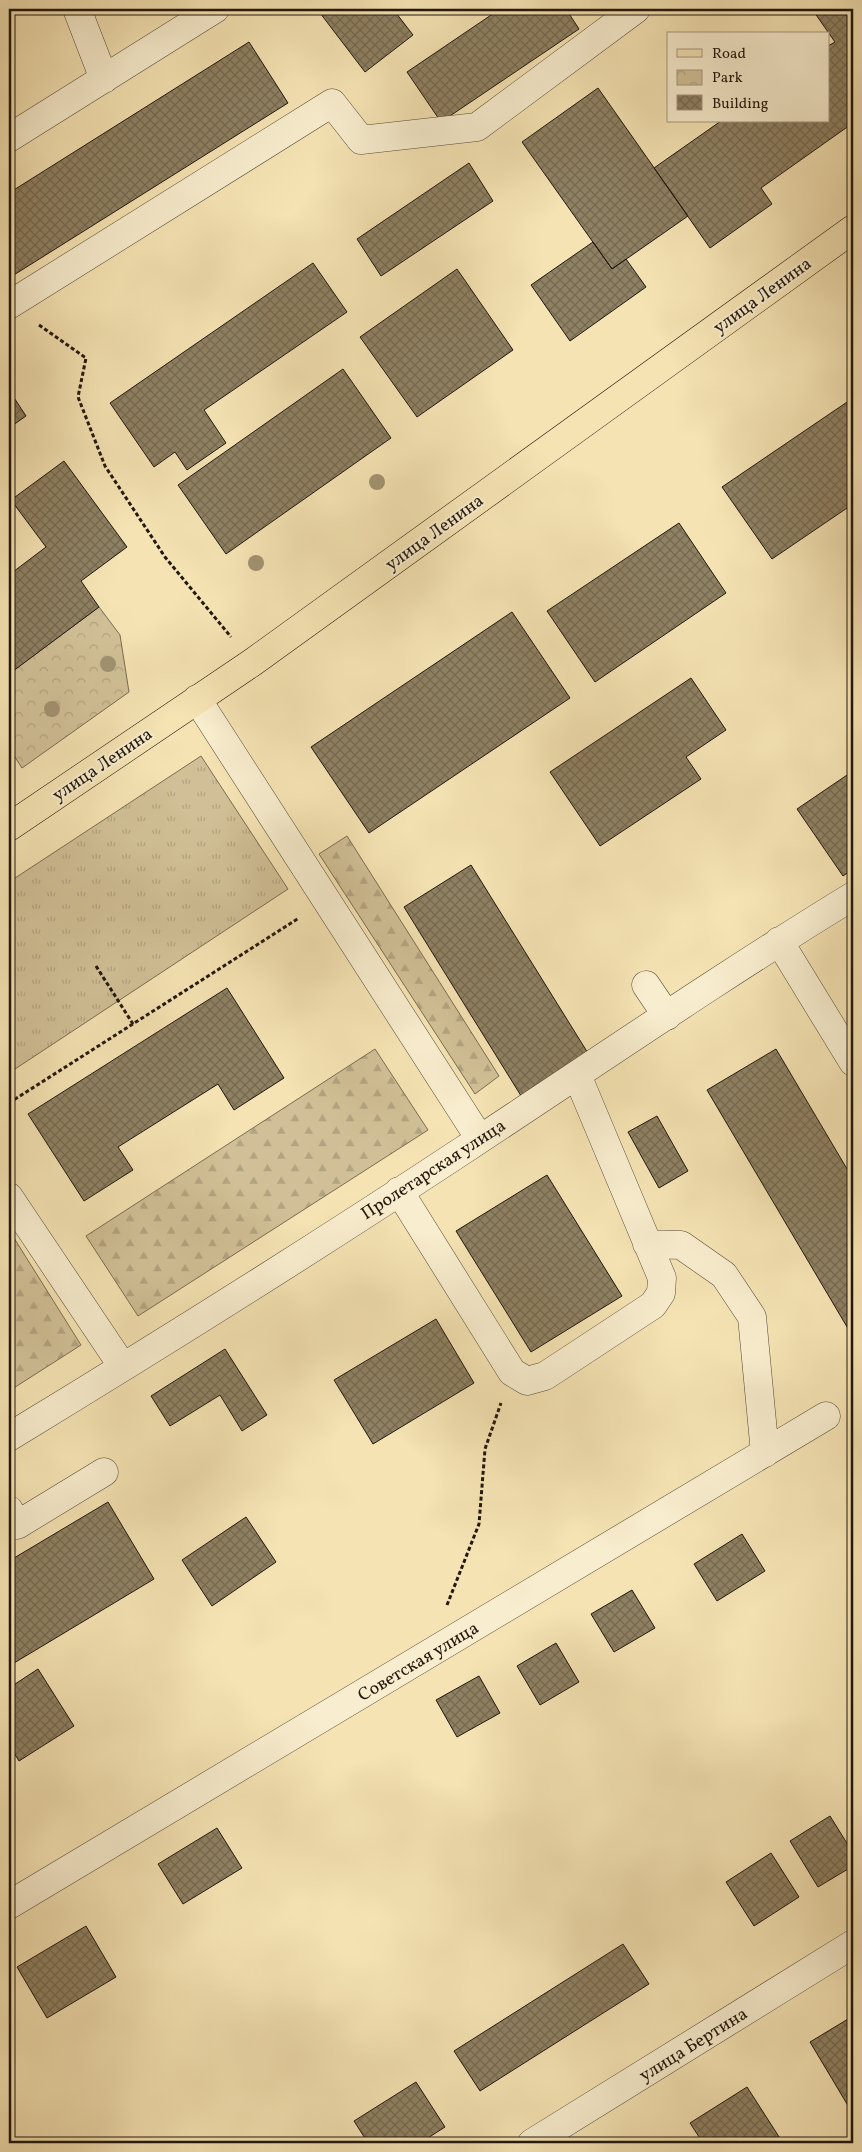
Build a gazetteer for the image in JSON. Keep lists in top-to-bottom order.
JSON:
{
  "streets": {
    "main road": ["улица Ленина"],
    "street": ["Пролетарская улица", "Советская улица", "улица Бертина"]
  },
  "legend": ["Road", "Park", "Building"]
}
